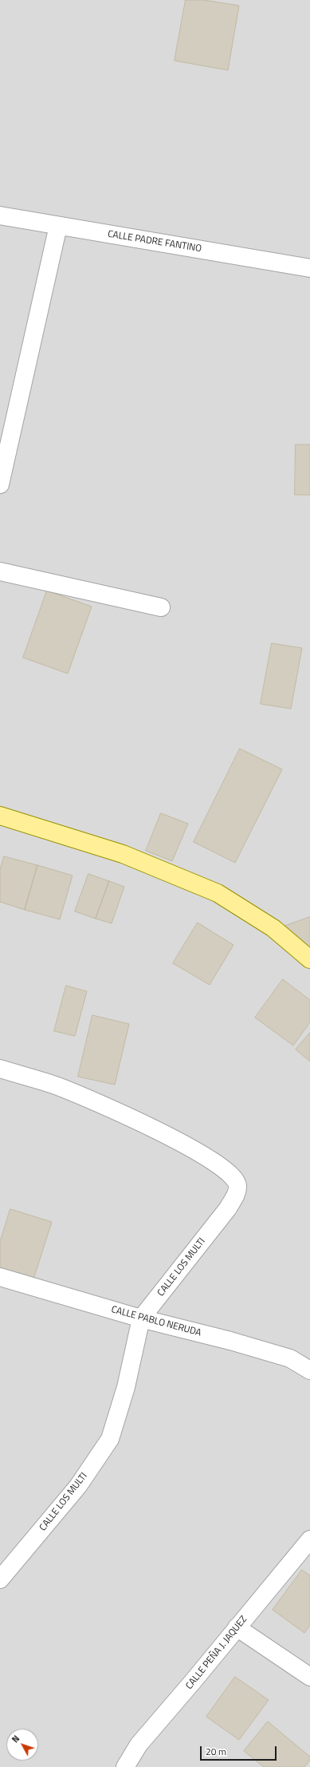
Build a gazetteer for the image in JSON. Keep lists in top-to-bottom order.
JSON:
{
  "streets": {
    "street": [
      "CALLE PADRE FANTINO",
      "CALLE LOS MULTI",
      "CALLE PABLO NERUDA",
      "CALLE PEÑA J. JAQUEZ"
    ]
  },
  "crossings": [
    ["CALLE LOS MULTI", "CALLE PABLO NERUDA"]
  ],
  "scale_bar": "20 m",
  "north": "top left"
}
